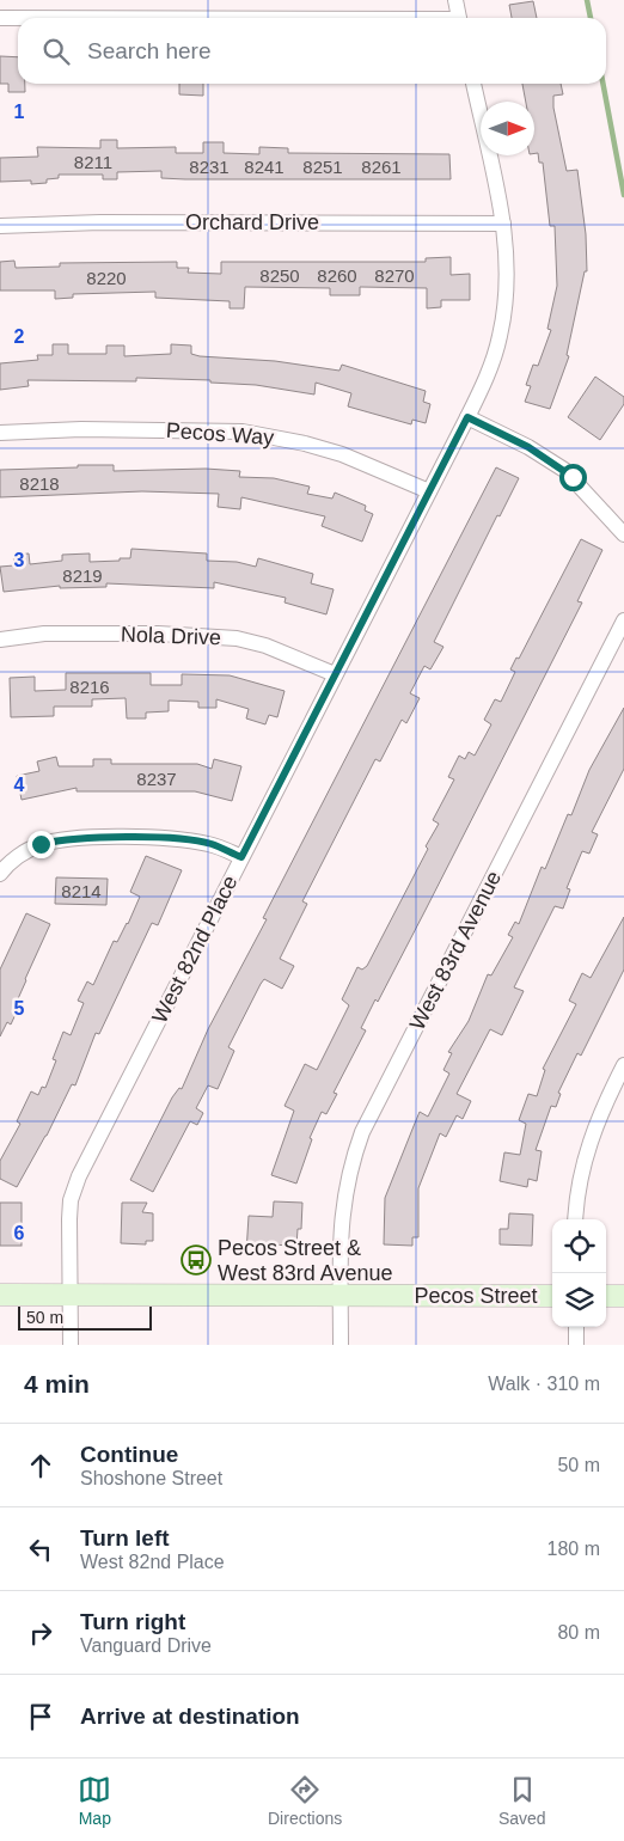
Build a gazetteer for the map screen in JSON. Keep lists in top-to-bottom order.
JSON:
{
  "streets": {
    "main road": ["Pecos Street"],
    "street": [
      "Orchard Drive",
      "Pecos Way",
      "Nola Drive",
      "West 82nd Place",
      "West 83rd Avenue"
    ]
  },
  "crossings": [
    ["Orchard Drive", "West 82nd Place"],
    ["Pecos Way", "West 82nd Place"],
    ["Nola Drive", "West 82nd Place"],
    ["West 82nd Place", "Pecos Street"],
    ["West 83rd Avenue", "Pecos Street"]
  ],
  "places": {
    "bus stop": ["Pecos Street & West 83rd Avenue"]
  },
  "house_numbers": [
    "8211",
    "8231",
    "8241",
    "8251",
    "8261",
    "8250",
    "8260",
    "8270",
    "8220",
    "8218",
    "8219",
    "8216",
    "8237",
    "8214"
  ],
  "scale_bar": "50 m",
  "north": "right",
  "page": {
    "search": "Search here",
    "scale": "50 m",
    "heading": ["4 min", "Walk · 310 m"],
    "list": [
      ["Continue", "Shoshone Street", "50 m"],
      ["Turn left", "West 82nd Place", "180 m"],
      ["Turn right", "Vanguard Drive", "80 m"],
      "Arrive at destination"
    ],
    "nav": ["Map", "Directions", "Saved"]
  },
  "grid": {
    "rows": [
      "1",
      "2",
      "3",
      "4",
      "5",
      "6"
    ]
  }
}
